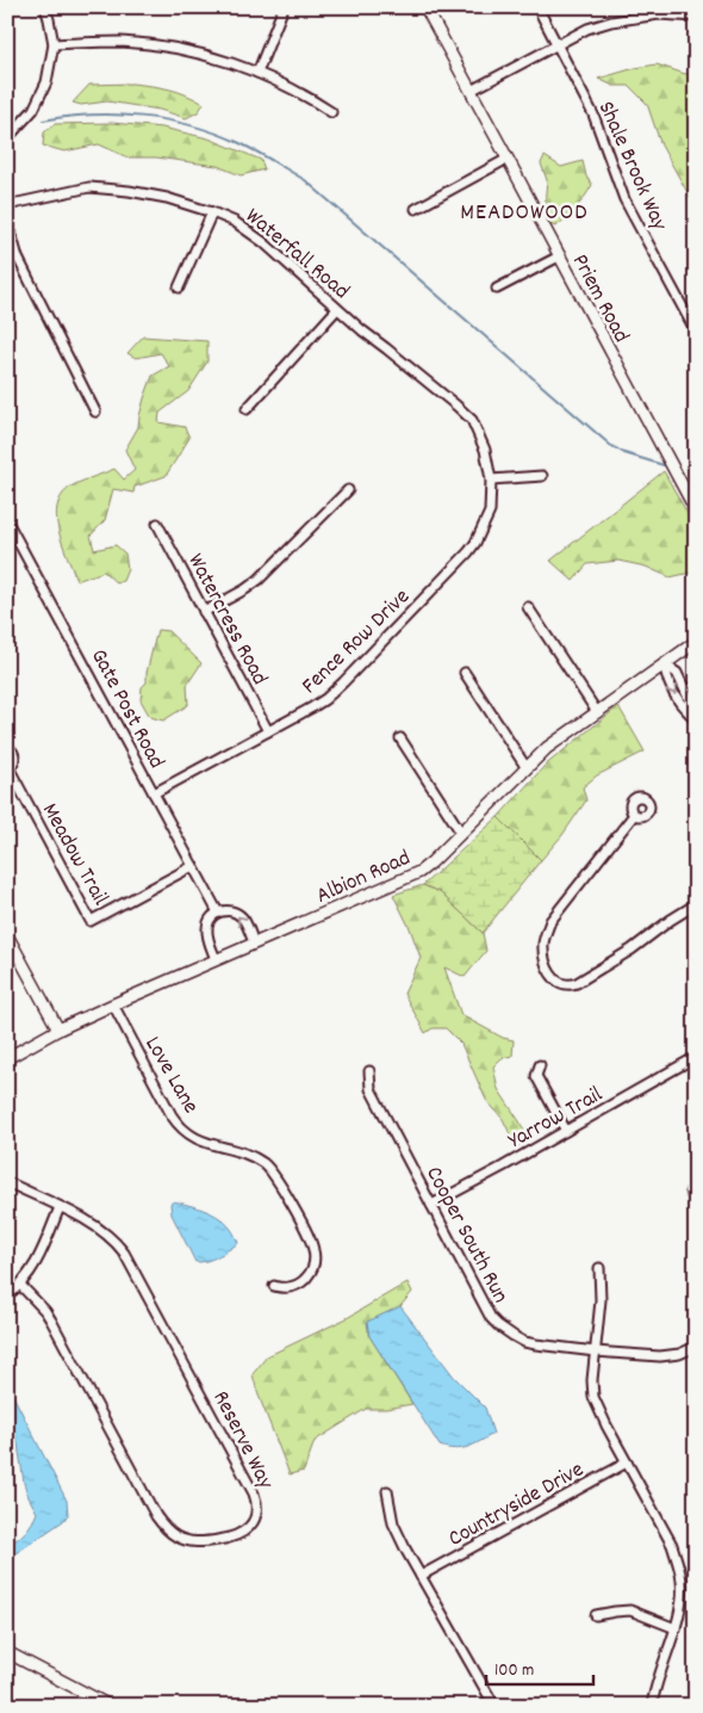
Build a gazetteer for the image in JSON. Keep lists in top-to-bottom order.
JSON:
{
  "streets": {
    "street": [
      "Shale Brook Way",
      "Waterfall Road",
      "Priem Road",
      "Watercress Road",
      "Fence Row Drive",
      "Gate Post Road",
      "Meadow Trail",
      "Albion Road",
      "Love Lane",
      "Yarrow Trail",
      "Cooper South Run",
      "Reserve Way",
      "Countryside Drive"
    ]
  },
  "crossings": [
    ["Waterfall Road", "Fence Row Drive"],
    ["Watercress Road", "Fence Row Drive"],
    ["Fence Row Drive", "Gate Post Road"],
    ["Gate Post Road", "Meadow Trail"],
    ["Gate Post Road", "Albion Road"],
    ["Albion Road", "Love Lane"],
    ["Yarrow Trail", "Cooper South Run"]
  ],
  "districts": ["MEADOWOOD"],
  "scale_bar": "100 m"
}
